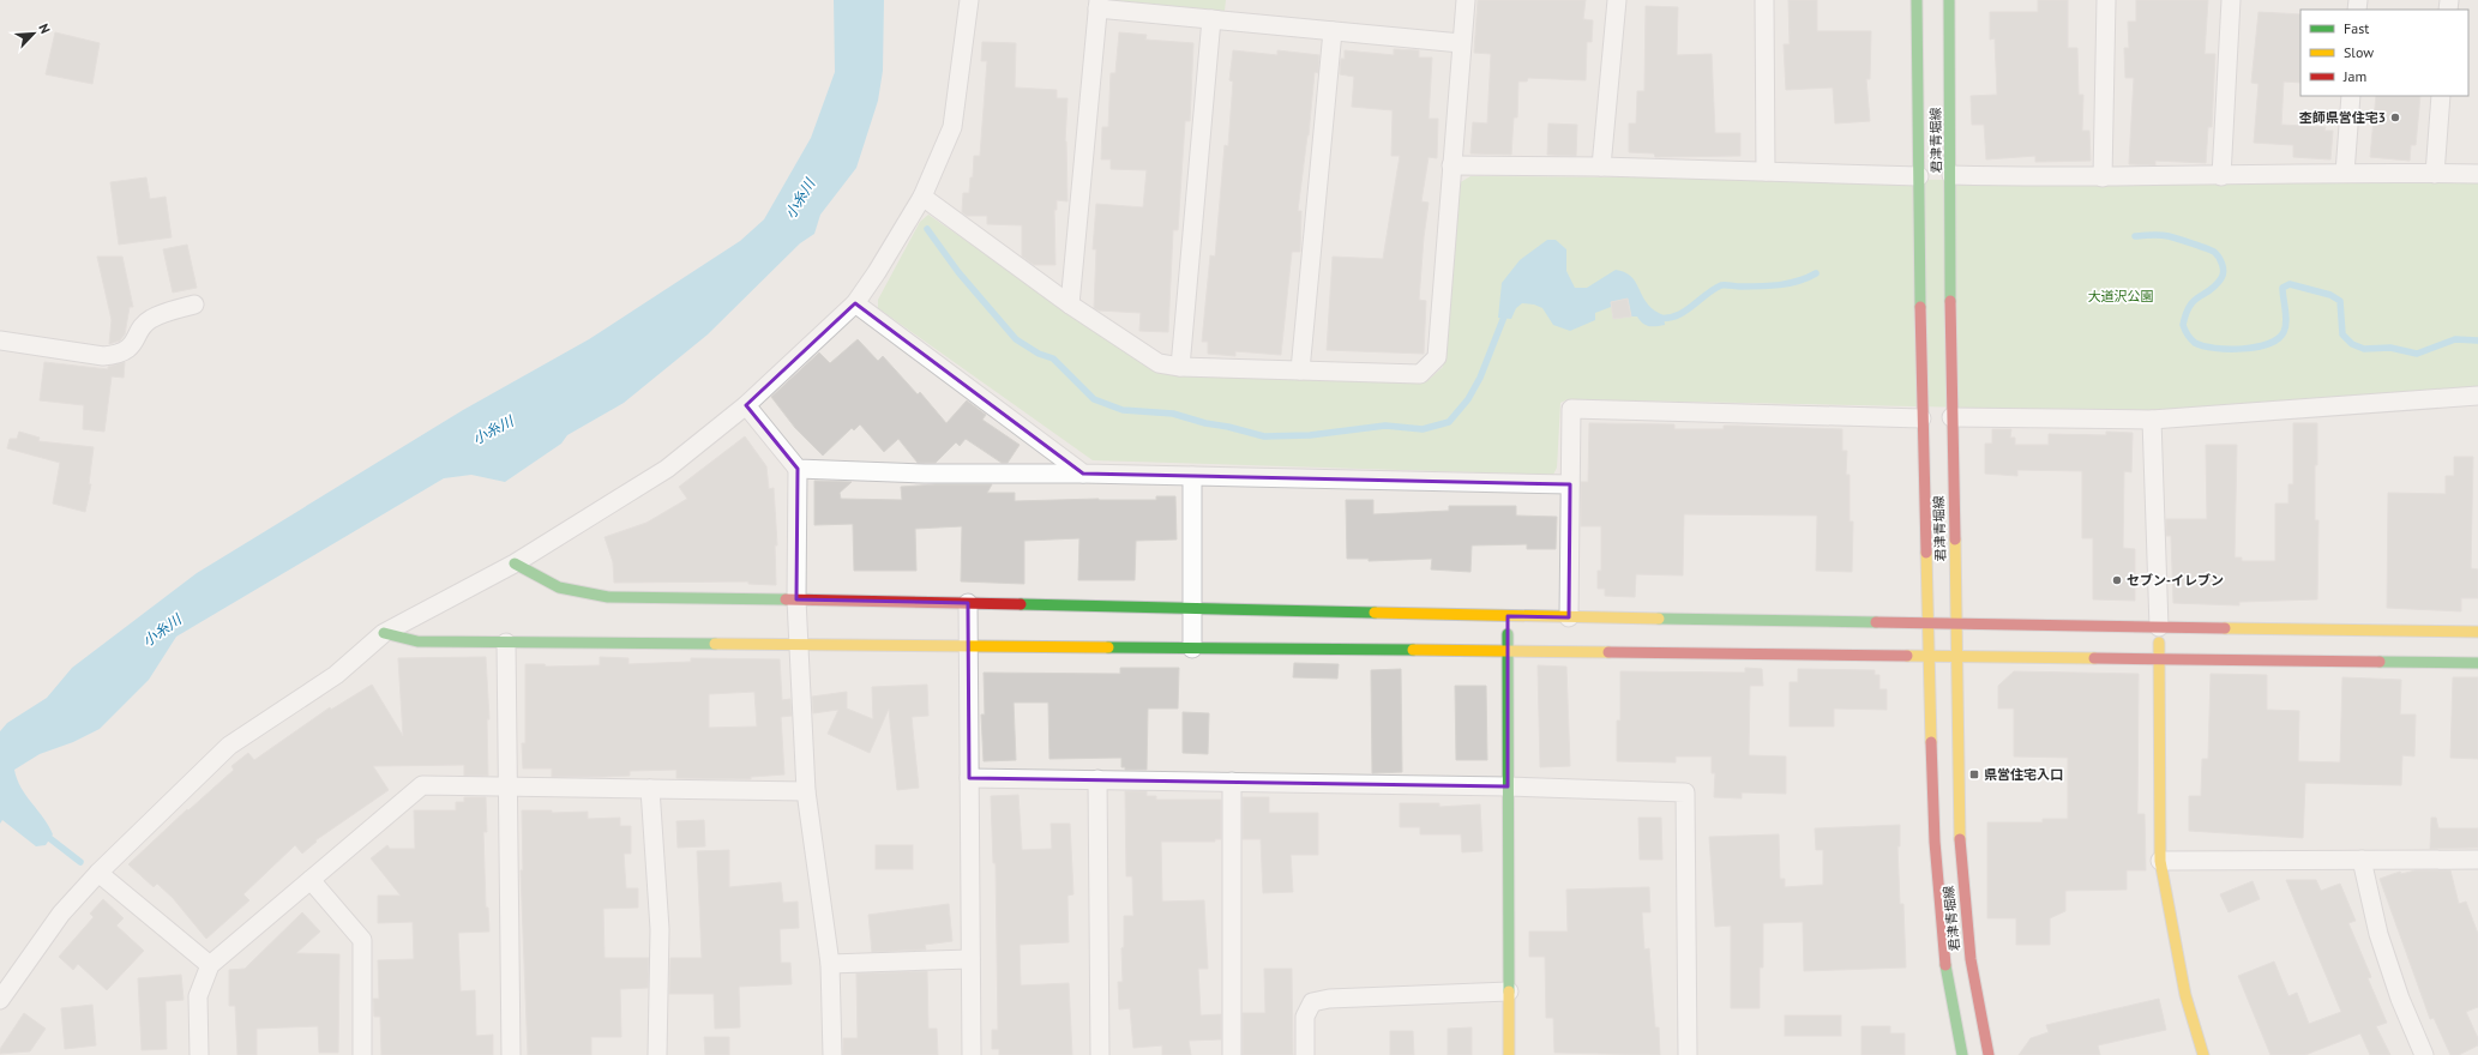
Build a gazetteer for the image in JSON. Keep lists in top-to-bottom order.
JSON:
{
  "streets": {
    "street": ["君津青堀線"]
  },
  "water": ["小糸川"],
  "parks": ["大道沢公園"],
  "places": {
    "other": ["杢師県営住宅3", "セブン-イレブン"],
    "transit": ["県営住宅入口"]
  },
  "legend": ["Fast", "Slow", "Jam"],
  "north": "top right"
}
